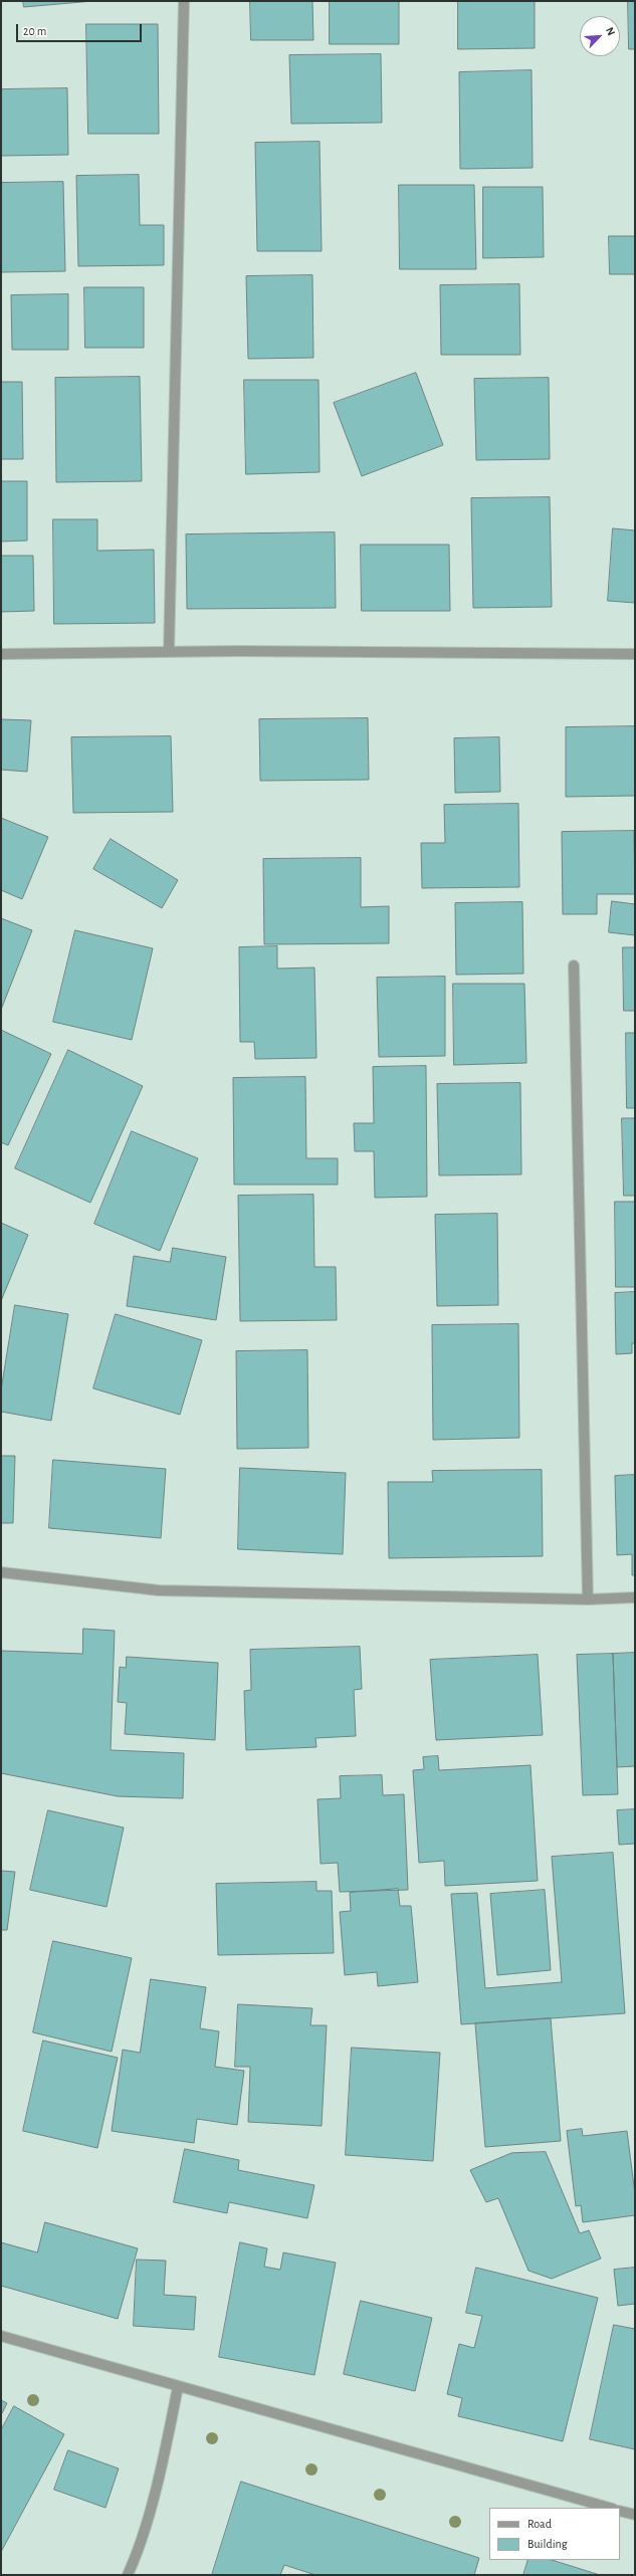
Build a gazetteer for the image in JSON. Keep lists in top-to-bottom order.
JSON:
{
  "legend": ["Road", "Building"],
  "scale_bar": "20 m",
  "north": "top right"
}
